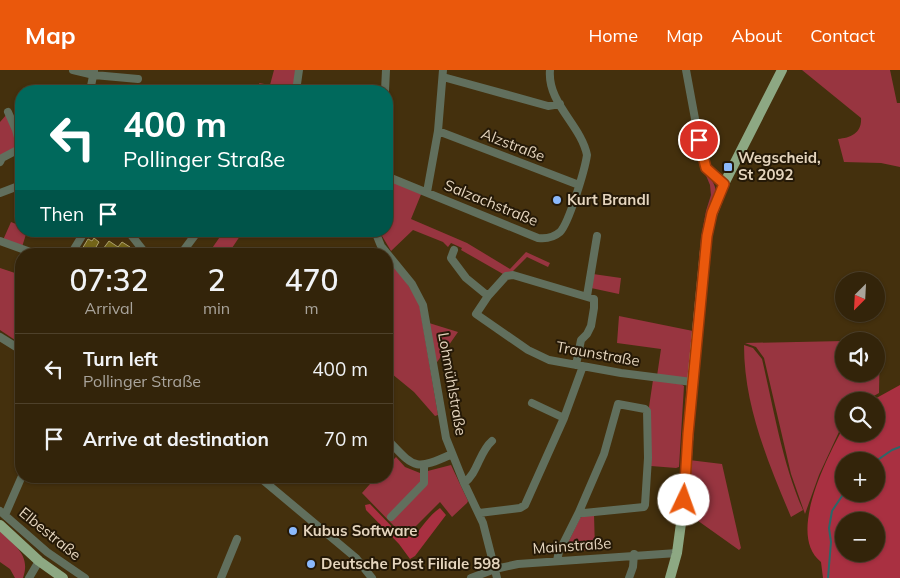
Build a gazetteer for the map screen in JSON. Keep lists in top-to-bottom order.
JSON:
{
  "streets": {
    "street": [
      "Alzstraße",
      "Salzachstraße",
      "Traunstraße",
      "Lohmühlstraße",
      "Elbestraße",
      "Mainstraße"
    ]
  },
  "crossings": [
    ["Alzstraße", "Salzachstraße"],
    ["Lohmühlstraße", "Mainstraße"]
  ],
  "places": {
    "transit": ["Wegscheid, St 2092"],
    "other": ["Kurt Brandl", "Kubus Software", "Deutsche Post Filiale 598"]
  },
  "north": "bottom left",
  "page": {
    "header": "Map",
    "nav": [
      "Home",
      "Map",
      "About",
      "Contact"
    ],
    "turn": ["400 m", "Pollinger Straße"],
    "then": "Then",
    "eta": [
      "07:32",
      "Arrival",
      "2",
      "min",
      "470",
      "m"
    ],
    "map_buttons": ["+", "−"],
    "list": [
      {
        "name": "Turn left",
        "note": "Pollinger Straße",
        "value": "400 m"
      },
      {
        "name": "Arrive at destination",
        "value": "70 m"
      }
    ]
  }
}
